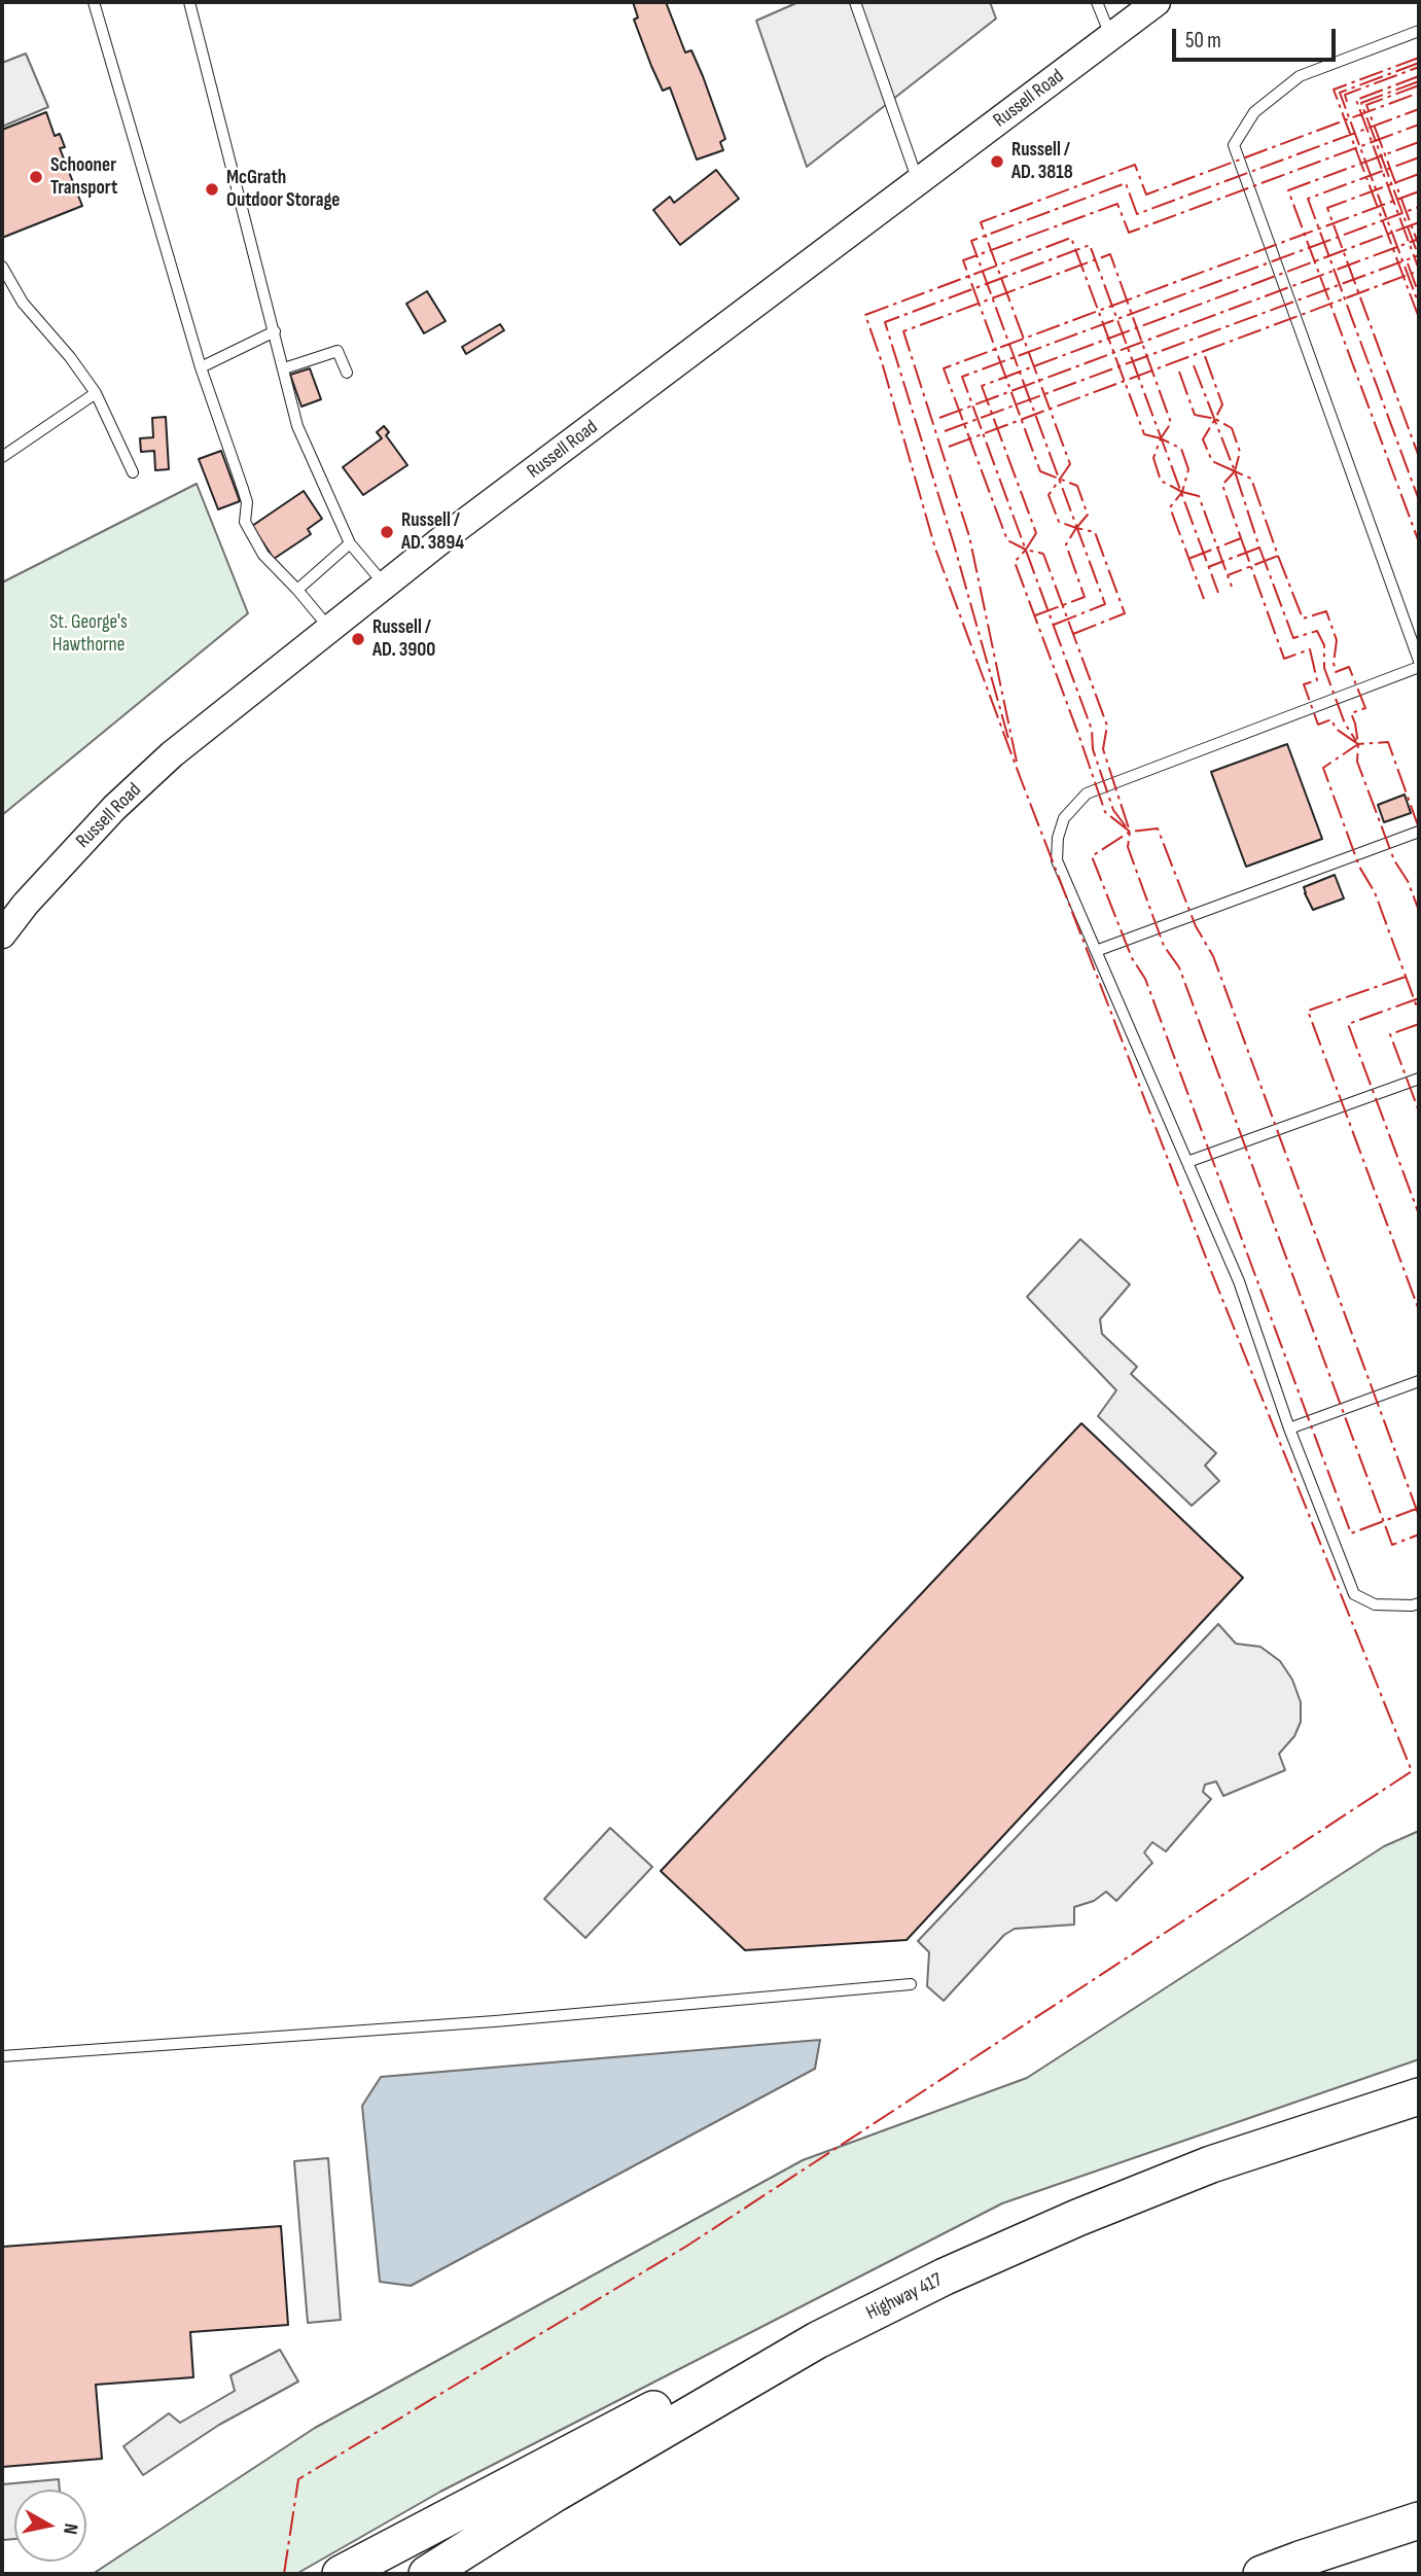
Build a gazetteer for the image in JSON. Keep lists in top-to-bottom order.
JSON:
{
  "streets": {
    "highway": ["Highway 417"],
    "main road": ["Russell Road"]
  },
  "parks": ["St. George's Hawthorne"],
  "places": [
    "Russell / AD. 3818",
    "Schooner Transport",
    "McGrath Outdoor Storage",
    "Russell / AD. 3894",
    "Russell / AD. 3900"
  ],
  "scale_bar": "50 m",
  "north": "right"
}
